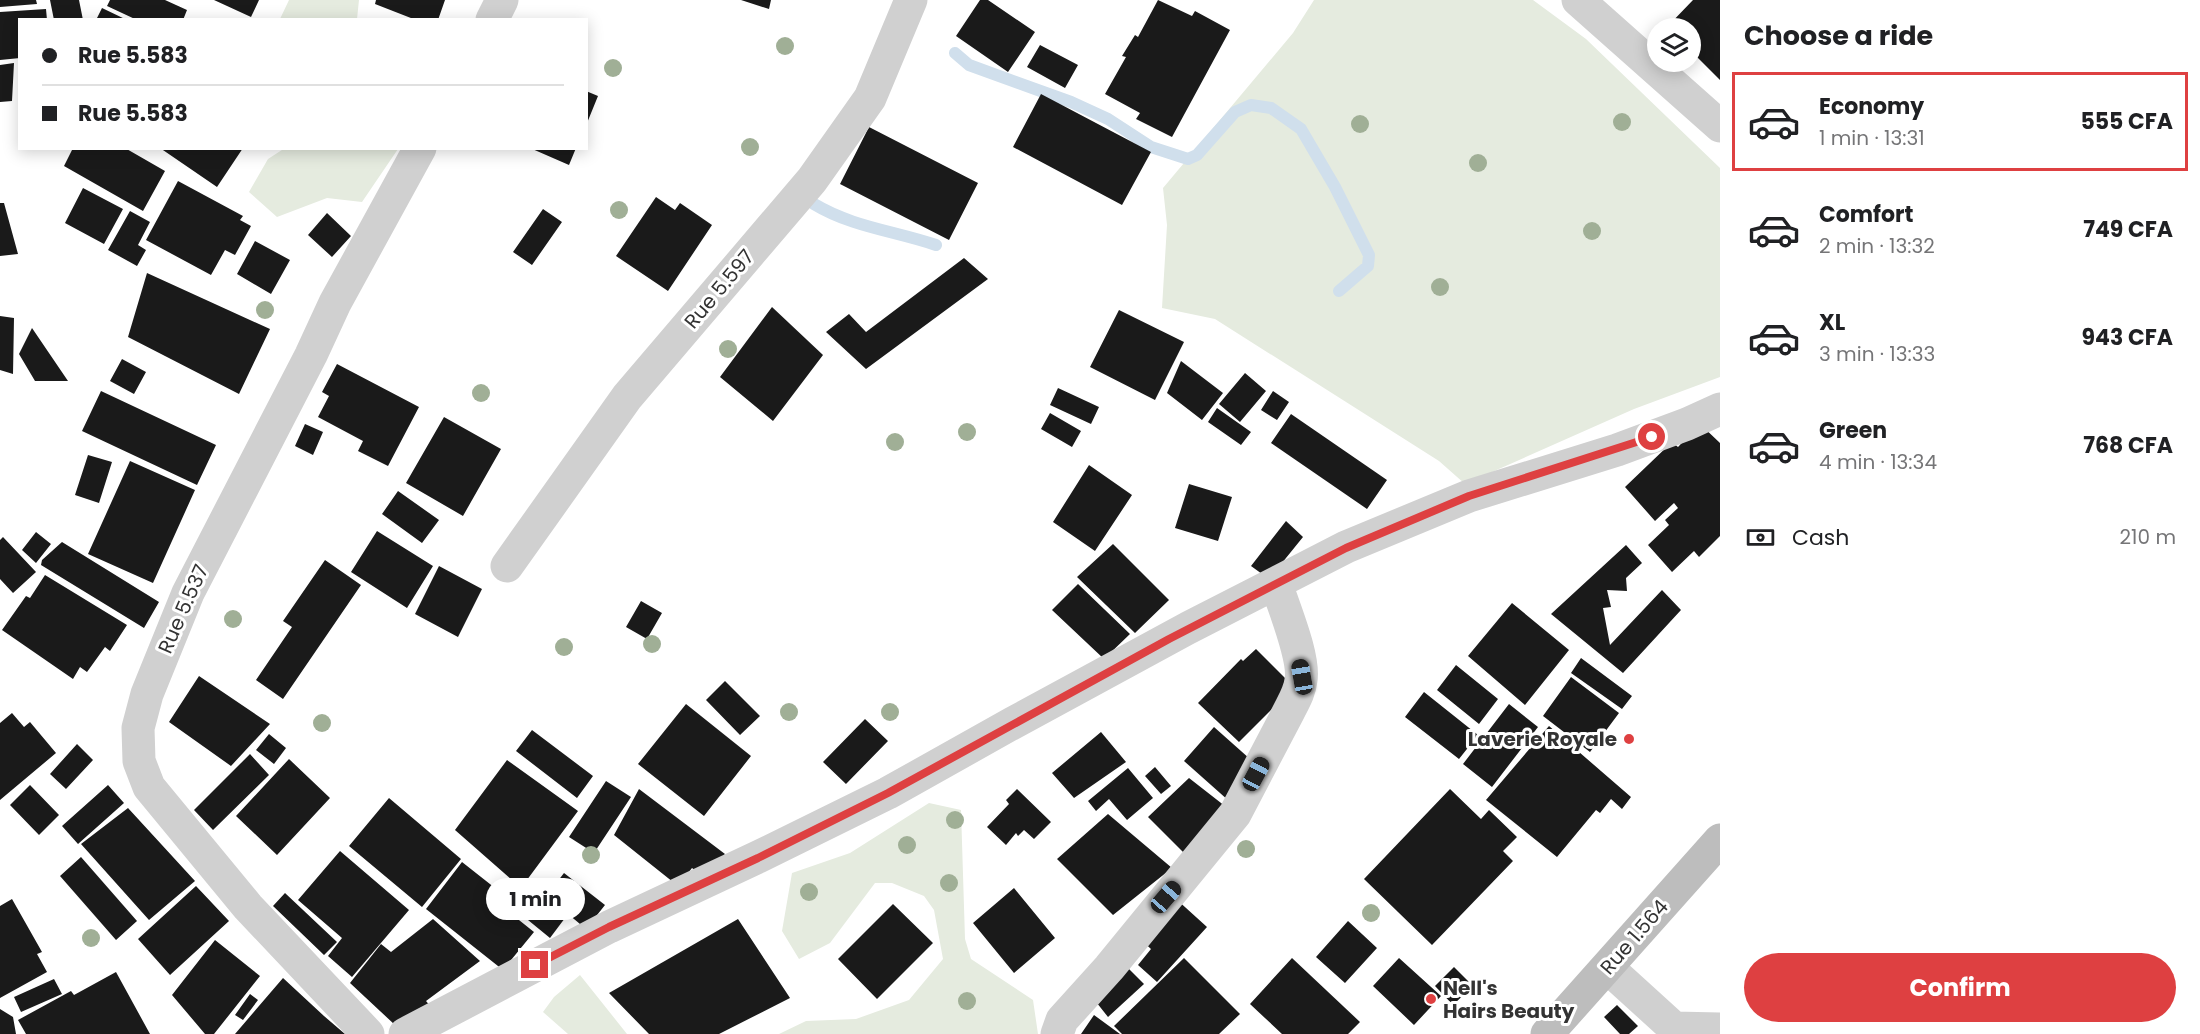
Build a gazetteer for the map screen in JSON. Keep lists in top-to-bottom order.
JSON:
{
  "streets": {
    "main road": ["Rue 1.564"],
    "street": ["Rue 5.597", "Rue 5.537"]
  },
  "places": ["Laverie Royale", "Nell's Hairs Beauty"],
  "page": {
    "heading": "Choose a ride",
    "banner": ["Rue 5.583", "Rue 5.583"],
    "list": [
      {
        "name": "Economy",
        "note": "1 min · 13:31",
        "value": "555 CFA"
      },
      {
        "name": "Comfort",
        "note": "2 min · 13:32",
        "value": "749 CFA"
      },
      {
        "name": "XL",
        "note": "3 min · 13:33",
        "value": "943 CFA"
      },
      {
        "name": "Green",
        "note": "4 min · 13:34",
        "value": "768 CFA"
      }
    ],
    "pay": ["Cash", "210 m"],
    "bubble": "1 min",
    "buttons": "Confirm"
  }
}
